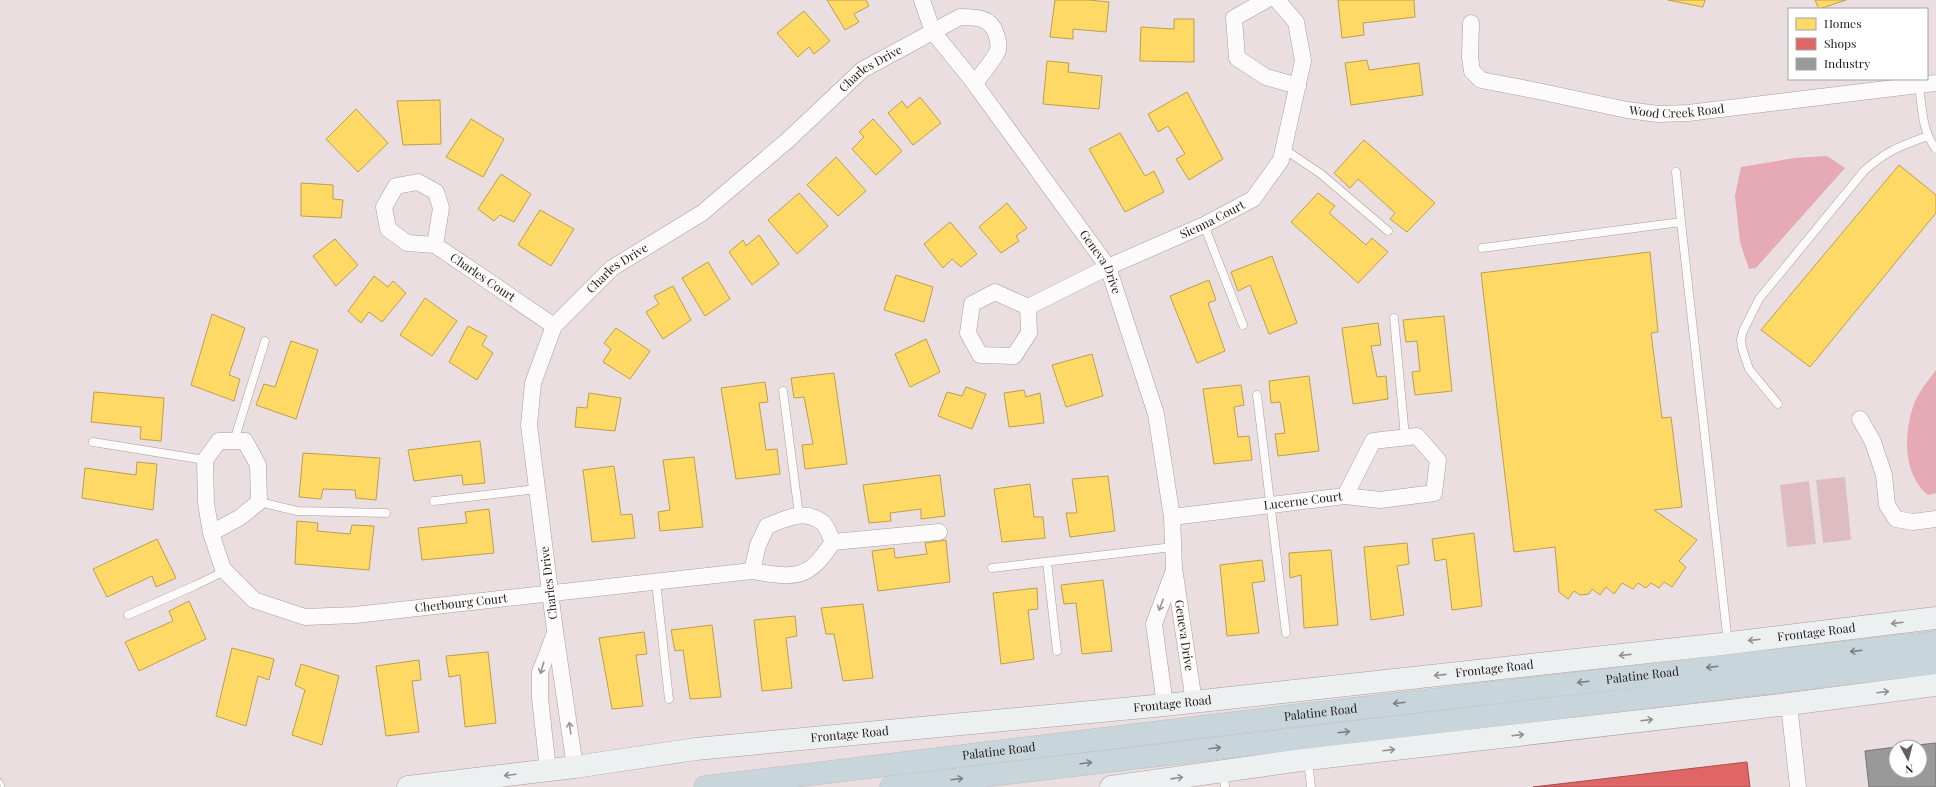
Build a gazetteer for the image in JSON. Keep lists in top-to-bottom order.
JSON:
{
  "streets": {
    "highway": ["Palatine Road"],
    "street": [
      "Charles Drive",
      "Wood Creek Road",
      "Sienna Court",
      "Geneva Drive",
      "Charles Court",
      "Lucerne Court",
      "Cherbourg Court",
      "Frontage Road"
    ]
  },
  "crossings": [
    ["Charles Drive", "Geneva Drive"],
    ["Charles Drive", "Charles Court"],
    ["Charles Drive", "Cherbourg Court"],
    ["Charles Drive", "Frontage Road"],
    ["Sienna Court", "Geneva Drive"],
    ["Geneva Drive", "Lucerne Court"],
    ["Geneva Drive", "Frontage Road"]
  ],
  "legend": ["Homes", "Shops", "Industry"],
  "north": "bottom"
}
